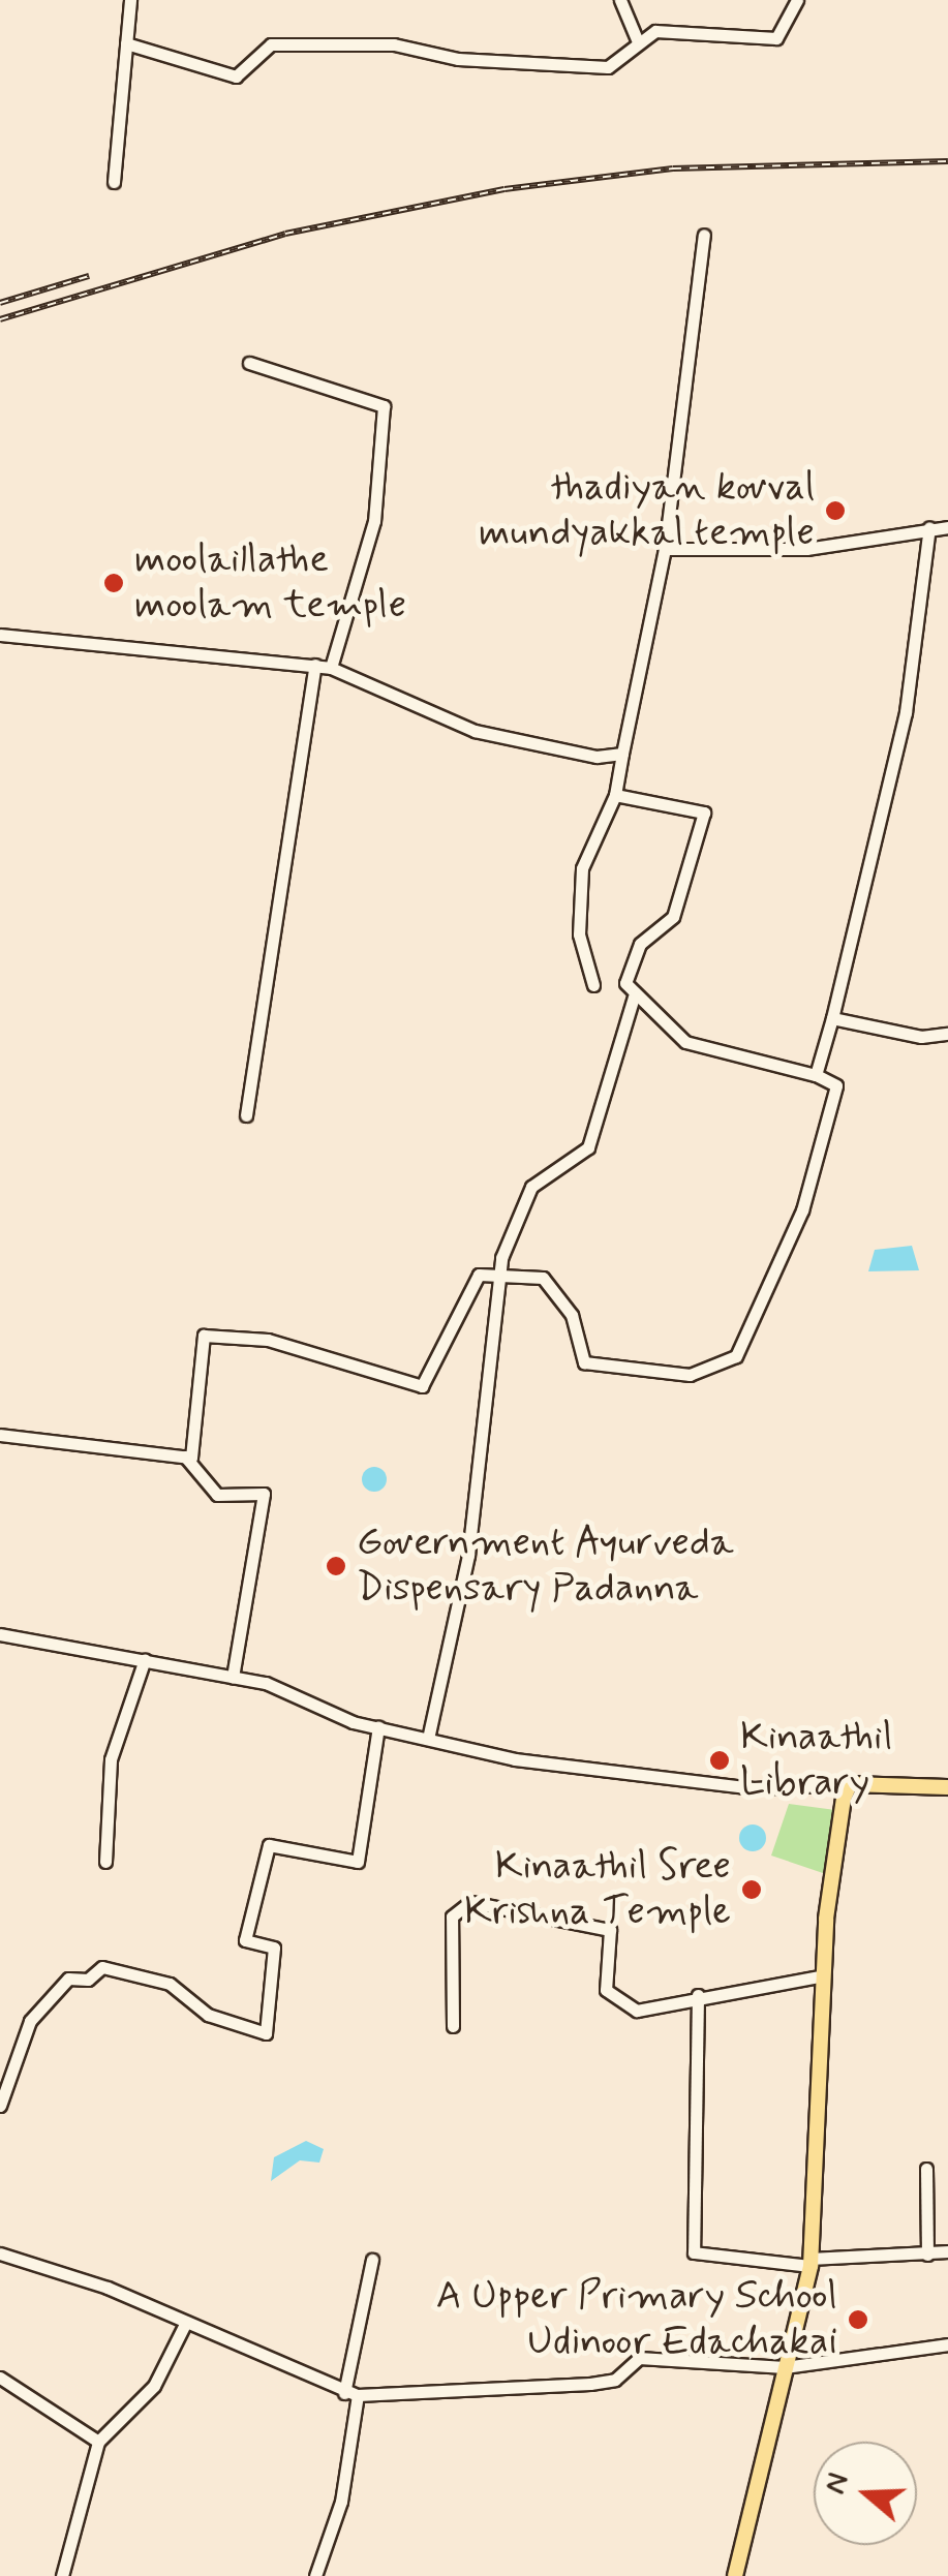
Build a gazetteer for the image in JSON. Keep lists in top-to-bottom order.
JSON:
{
  "places": [
    "thadiyan kovval mundyakkal temple",
    "moolaillathe moolam temple",
    "Government Ayurveda Dispensary Padanna",
    "Kinaathil Library",
    "Kinaathil Sree Krishna Temple",
    "A Upper Primary School Udinoor Edachakai"
  ],
  "north": "left"
}
